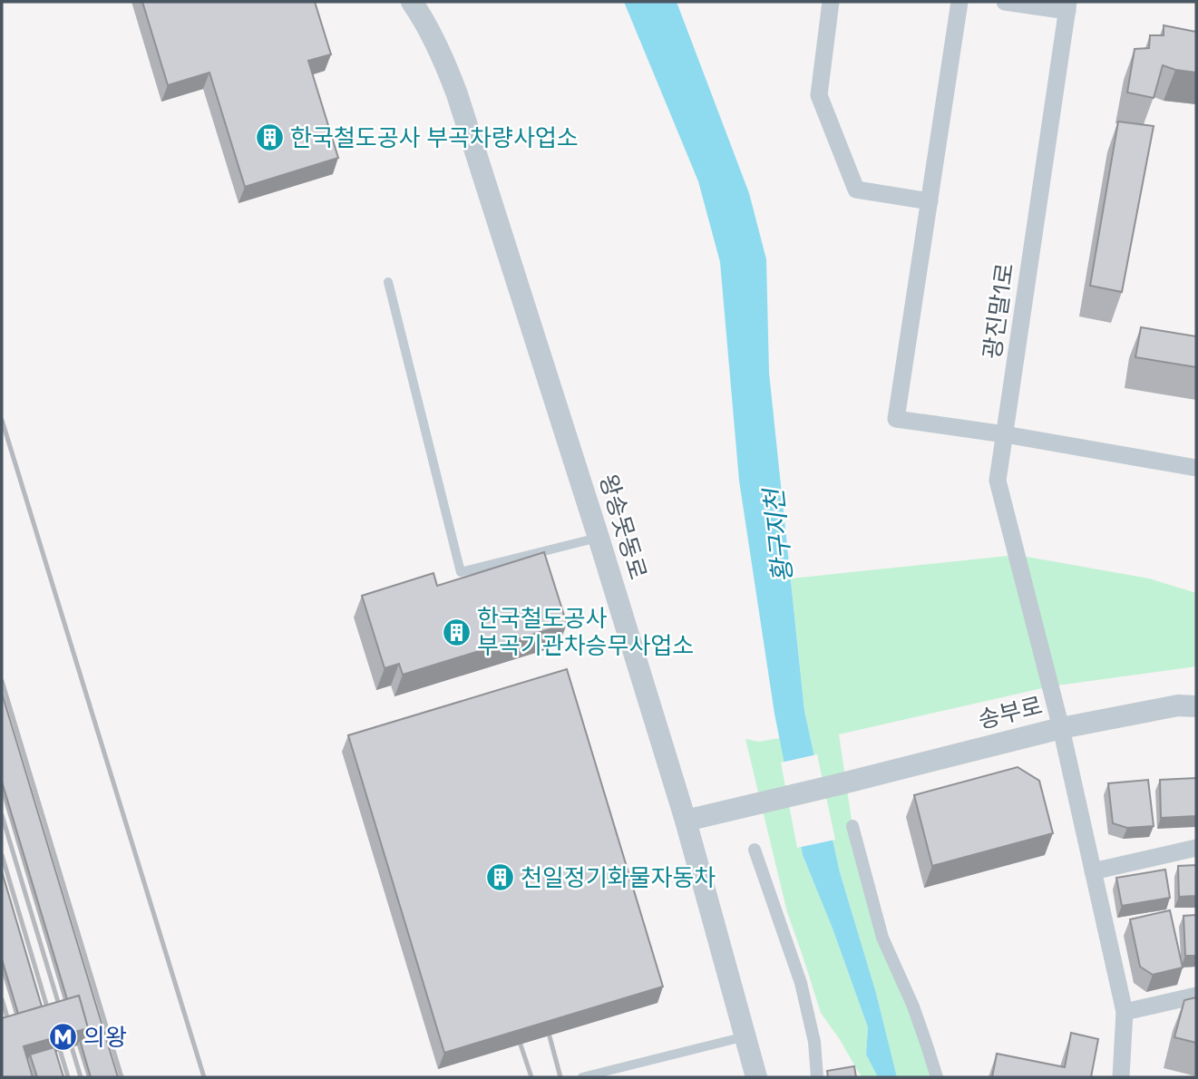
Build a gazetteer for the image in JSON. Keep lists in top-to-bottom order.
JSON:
{
  "streets": {
    "street": ["광진말1로", "왕송못동로", "송부로"]
  },
  "crossings": [
    ["광진말1로", "송부로"],
    ["왕송못동로", "송부로"]
  ],
  "water": ["황구지천"],
  "places": {
    "building": ["한국철도공사 부곡차량사업소", "한국철도공사 부곡기관차승무사업소", "천일정기화물자동차"],
    "metro station": ["의왕"]
  }
}
